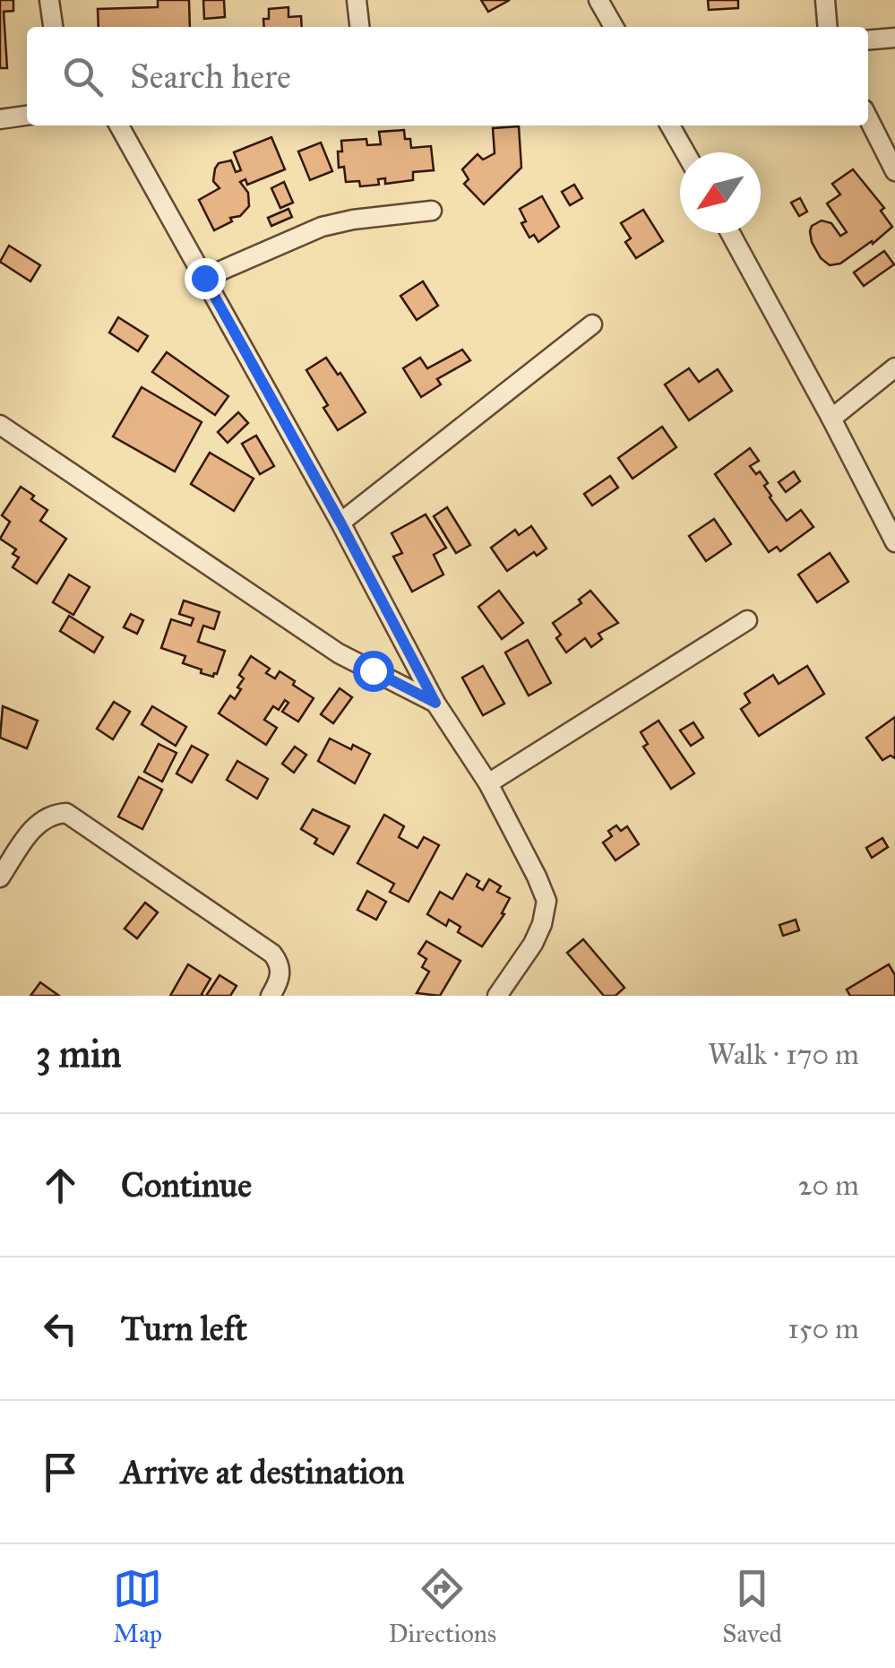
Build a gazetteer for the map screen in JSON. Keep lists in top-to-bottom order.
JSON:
{
  "north": "bottom left",
  "page": {
    "search": "Search here",
    "heading": ["3 min", "Walk · 170 m"],
    "list": [
      ["Continue", "20 m"],
      ["Turn left", "150 m"],
      "Arrive at destination"
    ],
    "nav": ["Map", "Directions", "Saved"]
  }
}
